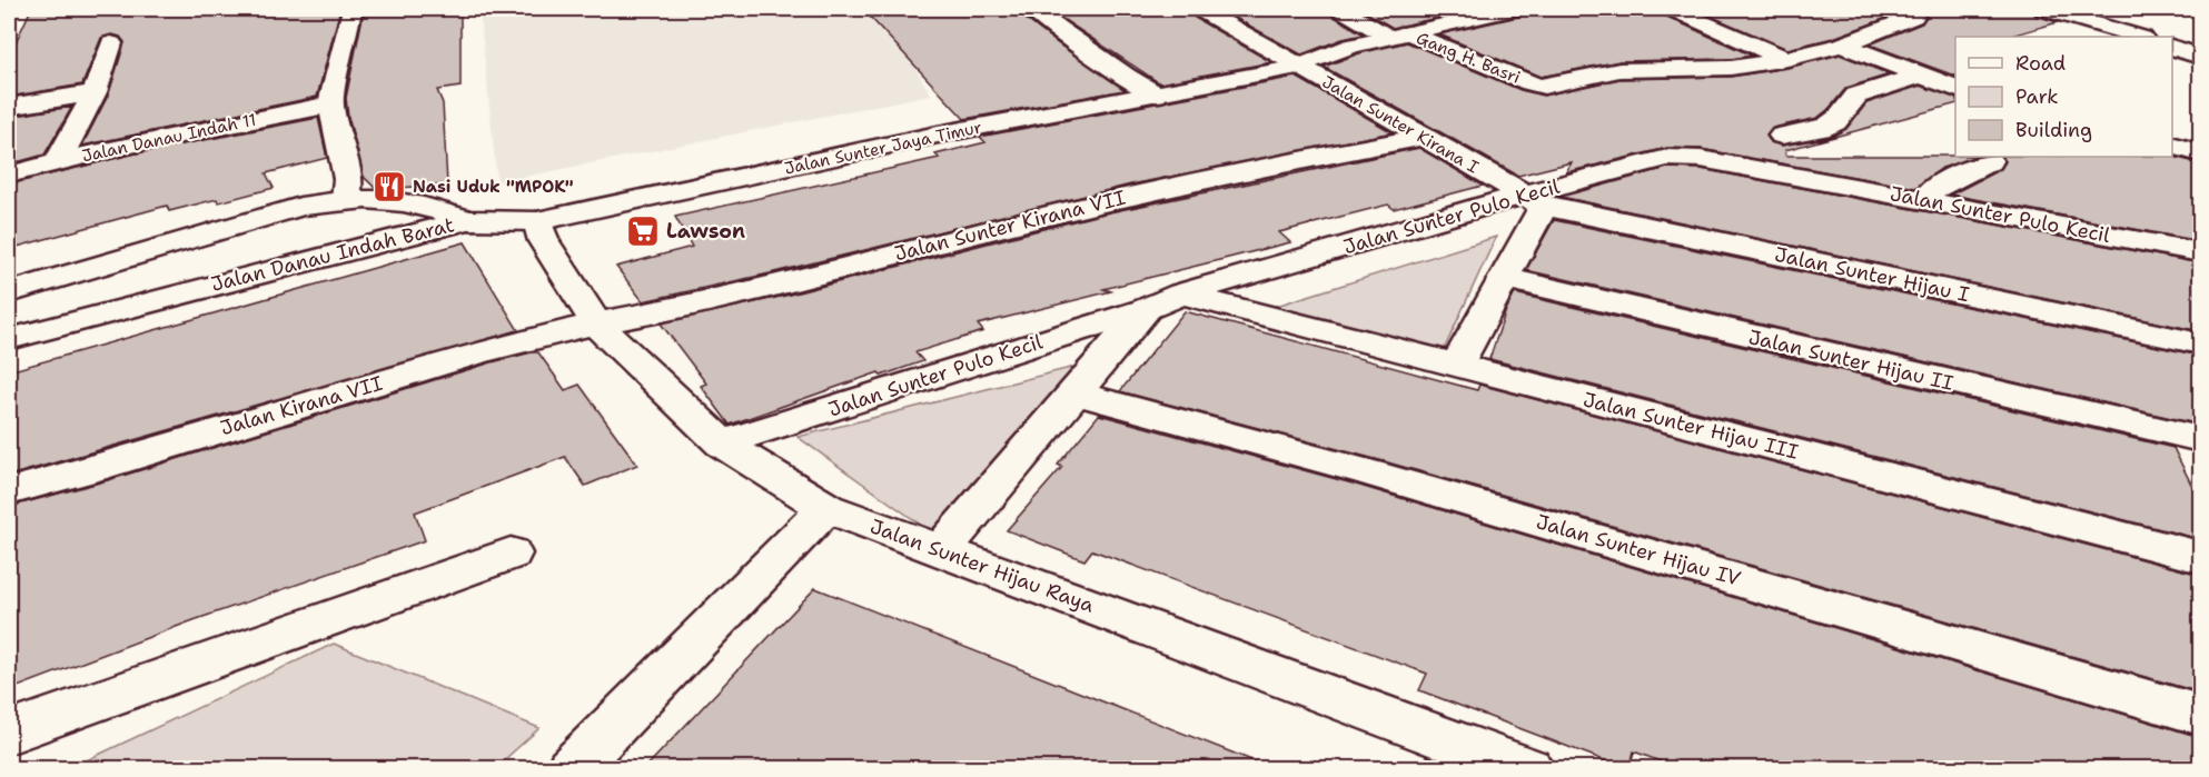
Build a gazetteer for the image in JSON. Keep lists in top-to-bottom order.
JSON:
{
  "streets": {
    "street": [
      "Gang H. Basri",
      "Jalan Sunter Kirana I",
      "Jalan Danau Indah 11",
      "Jalan Sunter Jaya Timur",
      "Jalan Sunter Pulo Kecil",
      "Jalan Sunter Kirana VII",
      "Jalan Danau Indah Barat",
      "Jalan Sunter Hijau I",
      "Jalan Sunter Hijau II",
      "Jalan Kirana VII",
      "Jalan Sunter Hijau III",
      "Jalan Sunter Hijau IV",
      "Jalan Sunter Hijau Raya"
    ]
  },
  "crossings": [
    ["Gang H. Basri", "Jalan Sunter Jaya Timur"],
    ["Jalan Sunter Kirana I", "Jalan Sunter Jaya Timur"],
    ["Jalan Sunter Kirana I", "Jalan Sunter Pulo Kecil"],
    ["Jalan Sunter Kirana I", "Jalan Sunter Kirana VII"],
    ["Jalan Sunter Kirana I", "Jalan Sunter Hijau I"],
    ["Jalan Sunter Jaya Timur", "Jalan Danau Indah Barat"],
    ["Jalan Sunter Jaya Timur", "Jalan Sunter Hijau Raya"],
    ["Jalan Sunter Pulo Kecil", "Jalan Sunter Hijau I"],
    ["Jalan Sunter Pulo Kecil", "Jalan Sunter Hijau III"],
    ["Jalan Sunter Pulo Kecil", "Jalan Sunter Hijau Raya"],
    ["Jalan Sunter Kirana VII", "Jalan Kirana VII"],
    ["Jalan Sunter Kirana VII", "Jalan Sunter Hijau Raya"],
    ["Jalan Kirana VII", "Jalan Sunter Hijau Raya"]
  ],
  "places": {
    "restaurant": ["Nasi Uduk \"MPOK\""],
    "supermarket": ["Lawson"]
  },
  "legend": ["Road", "Park", "Building"]
}
